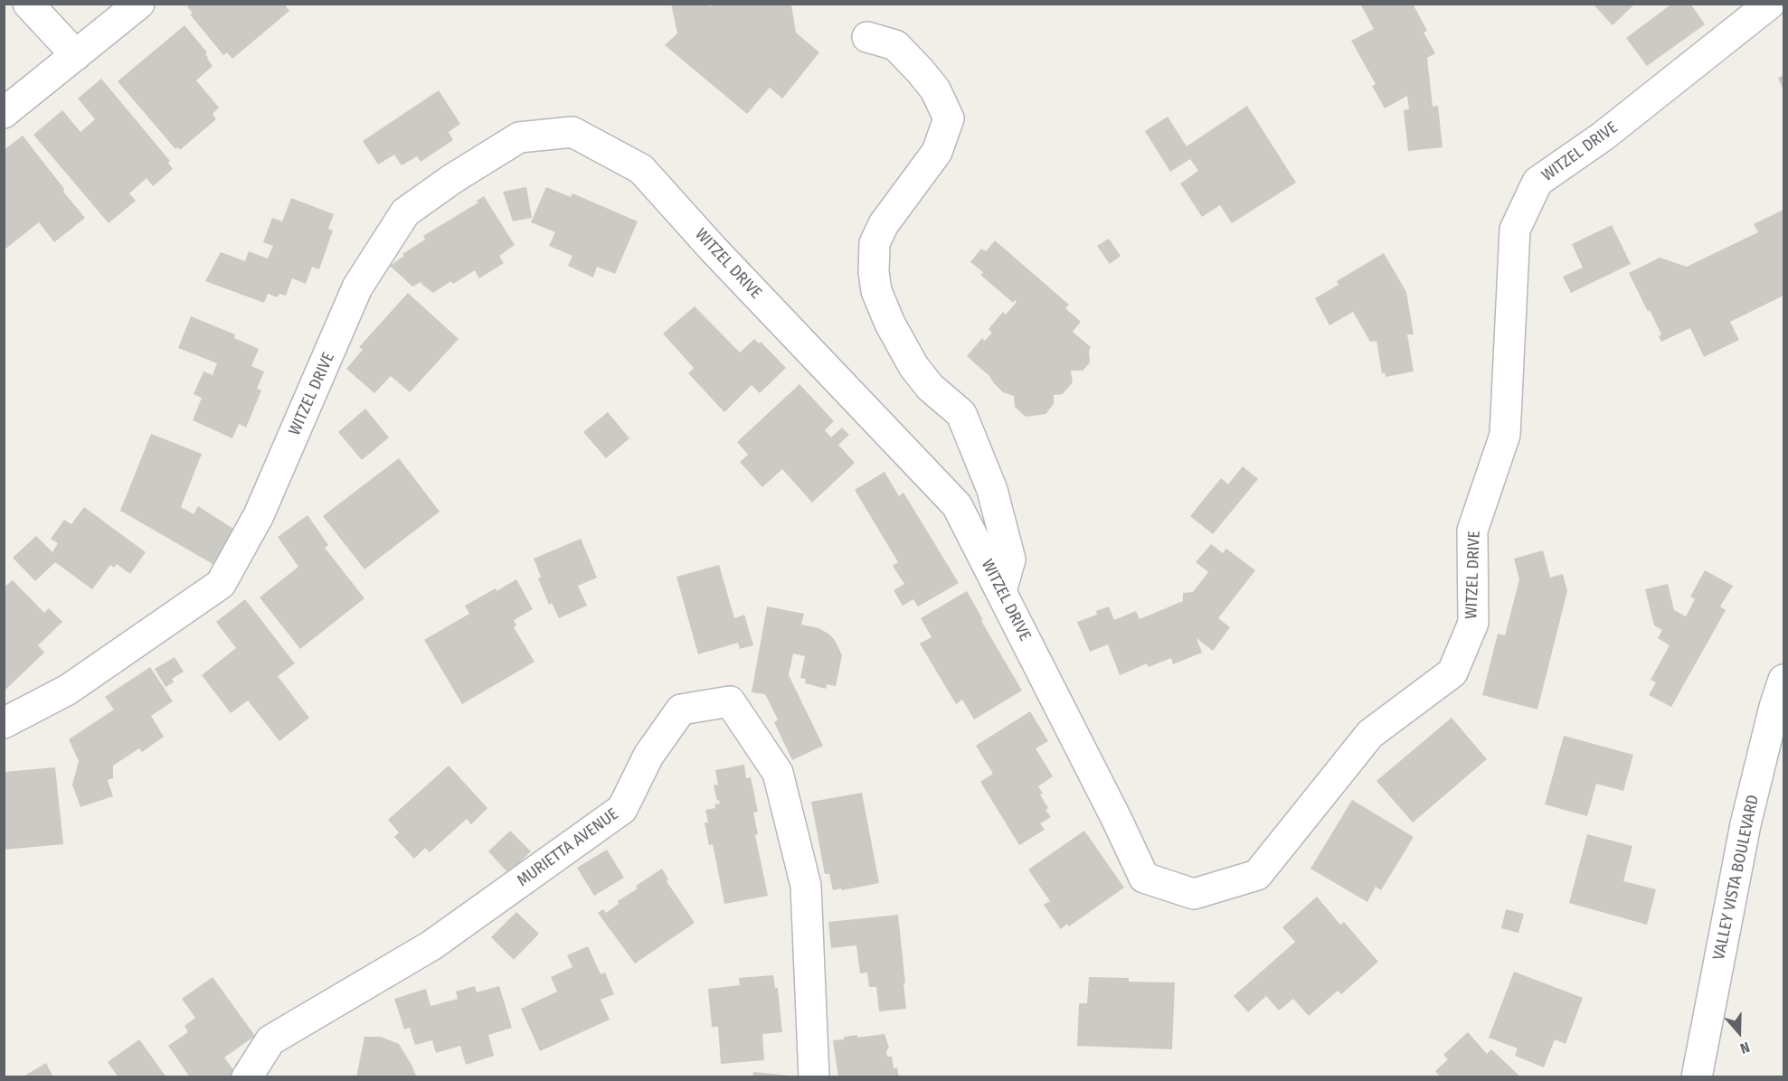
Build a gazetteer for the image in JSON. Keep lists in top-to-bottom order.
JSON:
{
  "streets": {
    "street": ["WITZEL DRIVE", "MURIETTA AVENUE", "VALLEY VISTA BOULEVARD"]
  },
  "north": "bottom"
}
